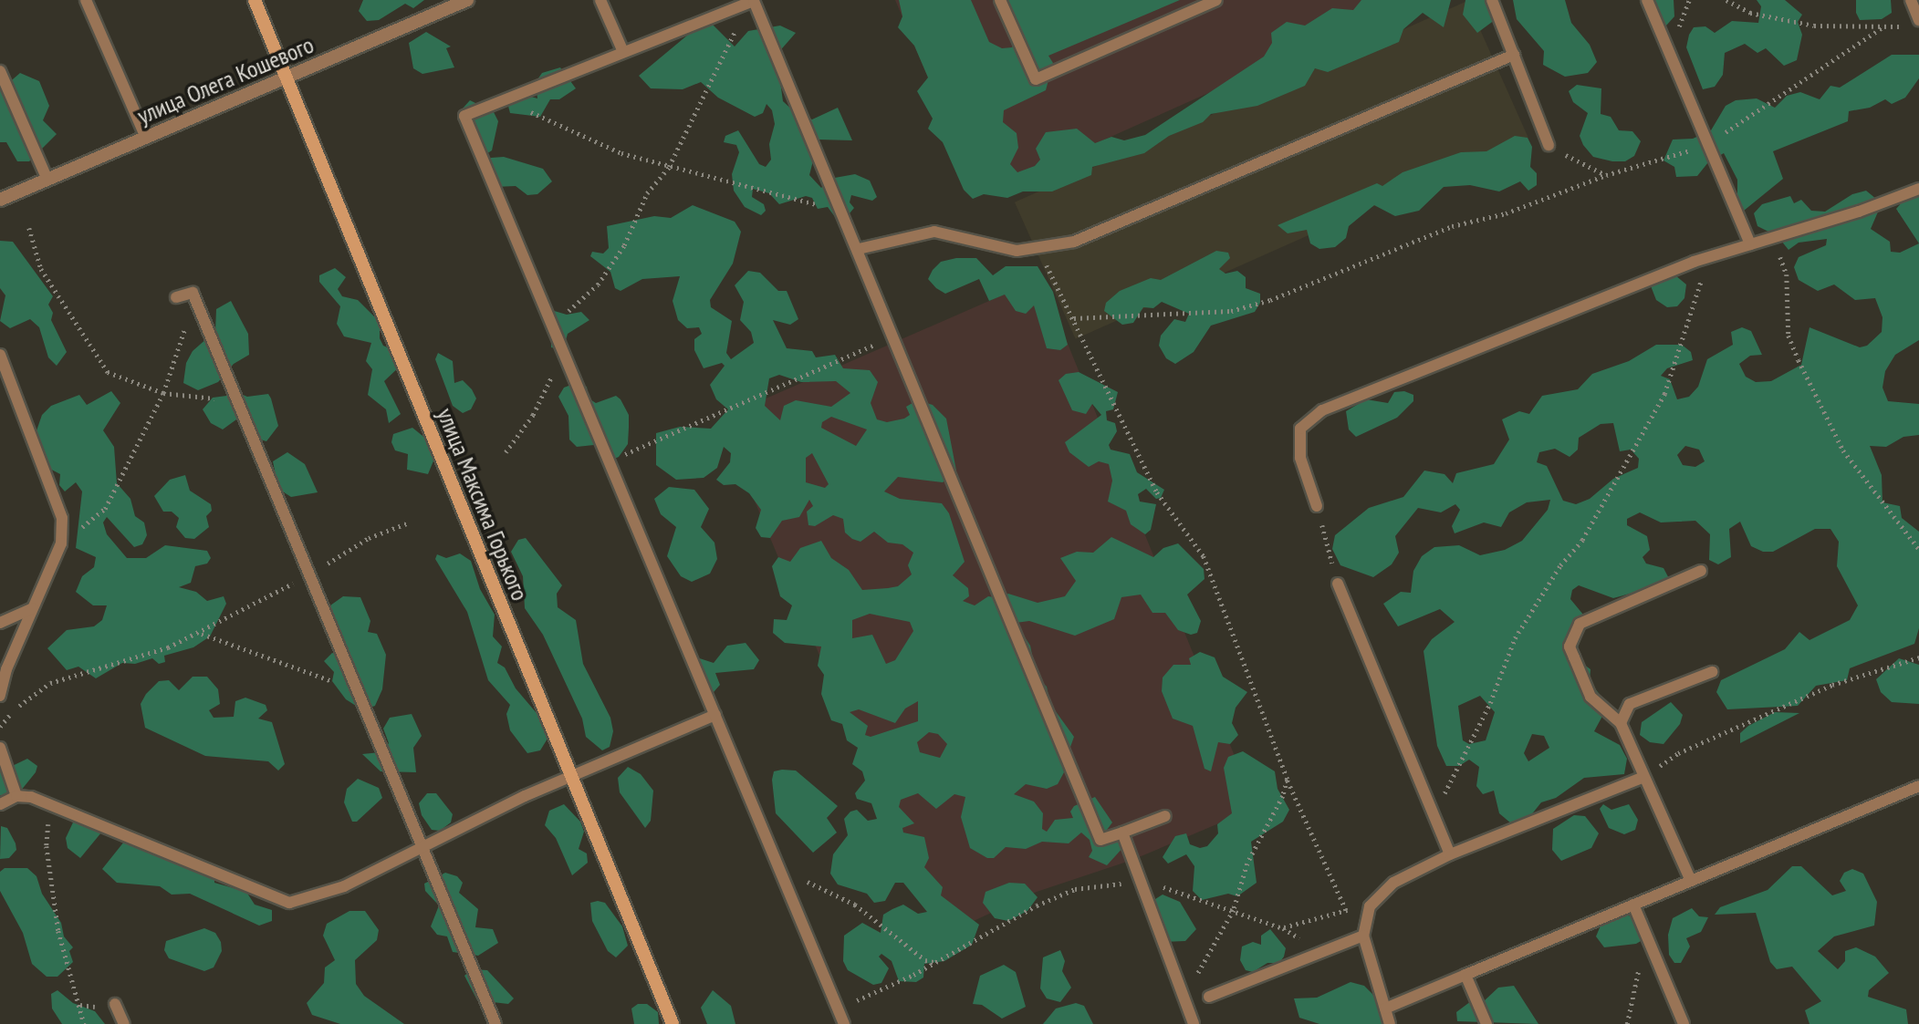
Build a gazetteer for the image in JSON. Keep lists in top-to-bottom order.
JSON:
{
  "streets": {
    "main road": ["улица Максима Горького"],
    "street": ["улица Олега Кошевого"]
  },
  "crossings": [
    ["улица Олега Кошевого", "улица Максима Горького"]
  ]
}
